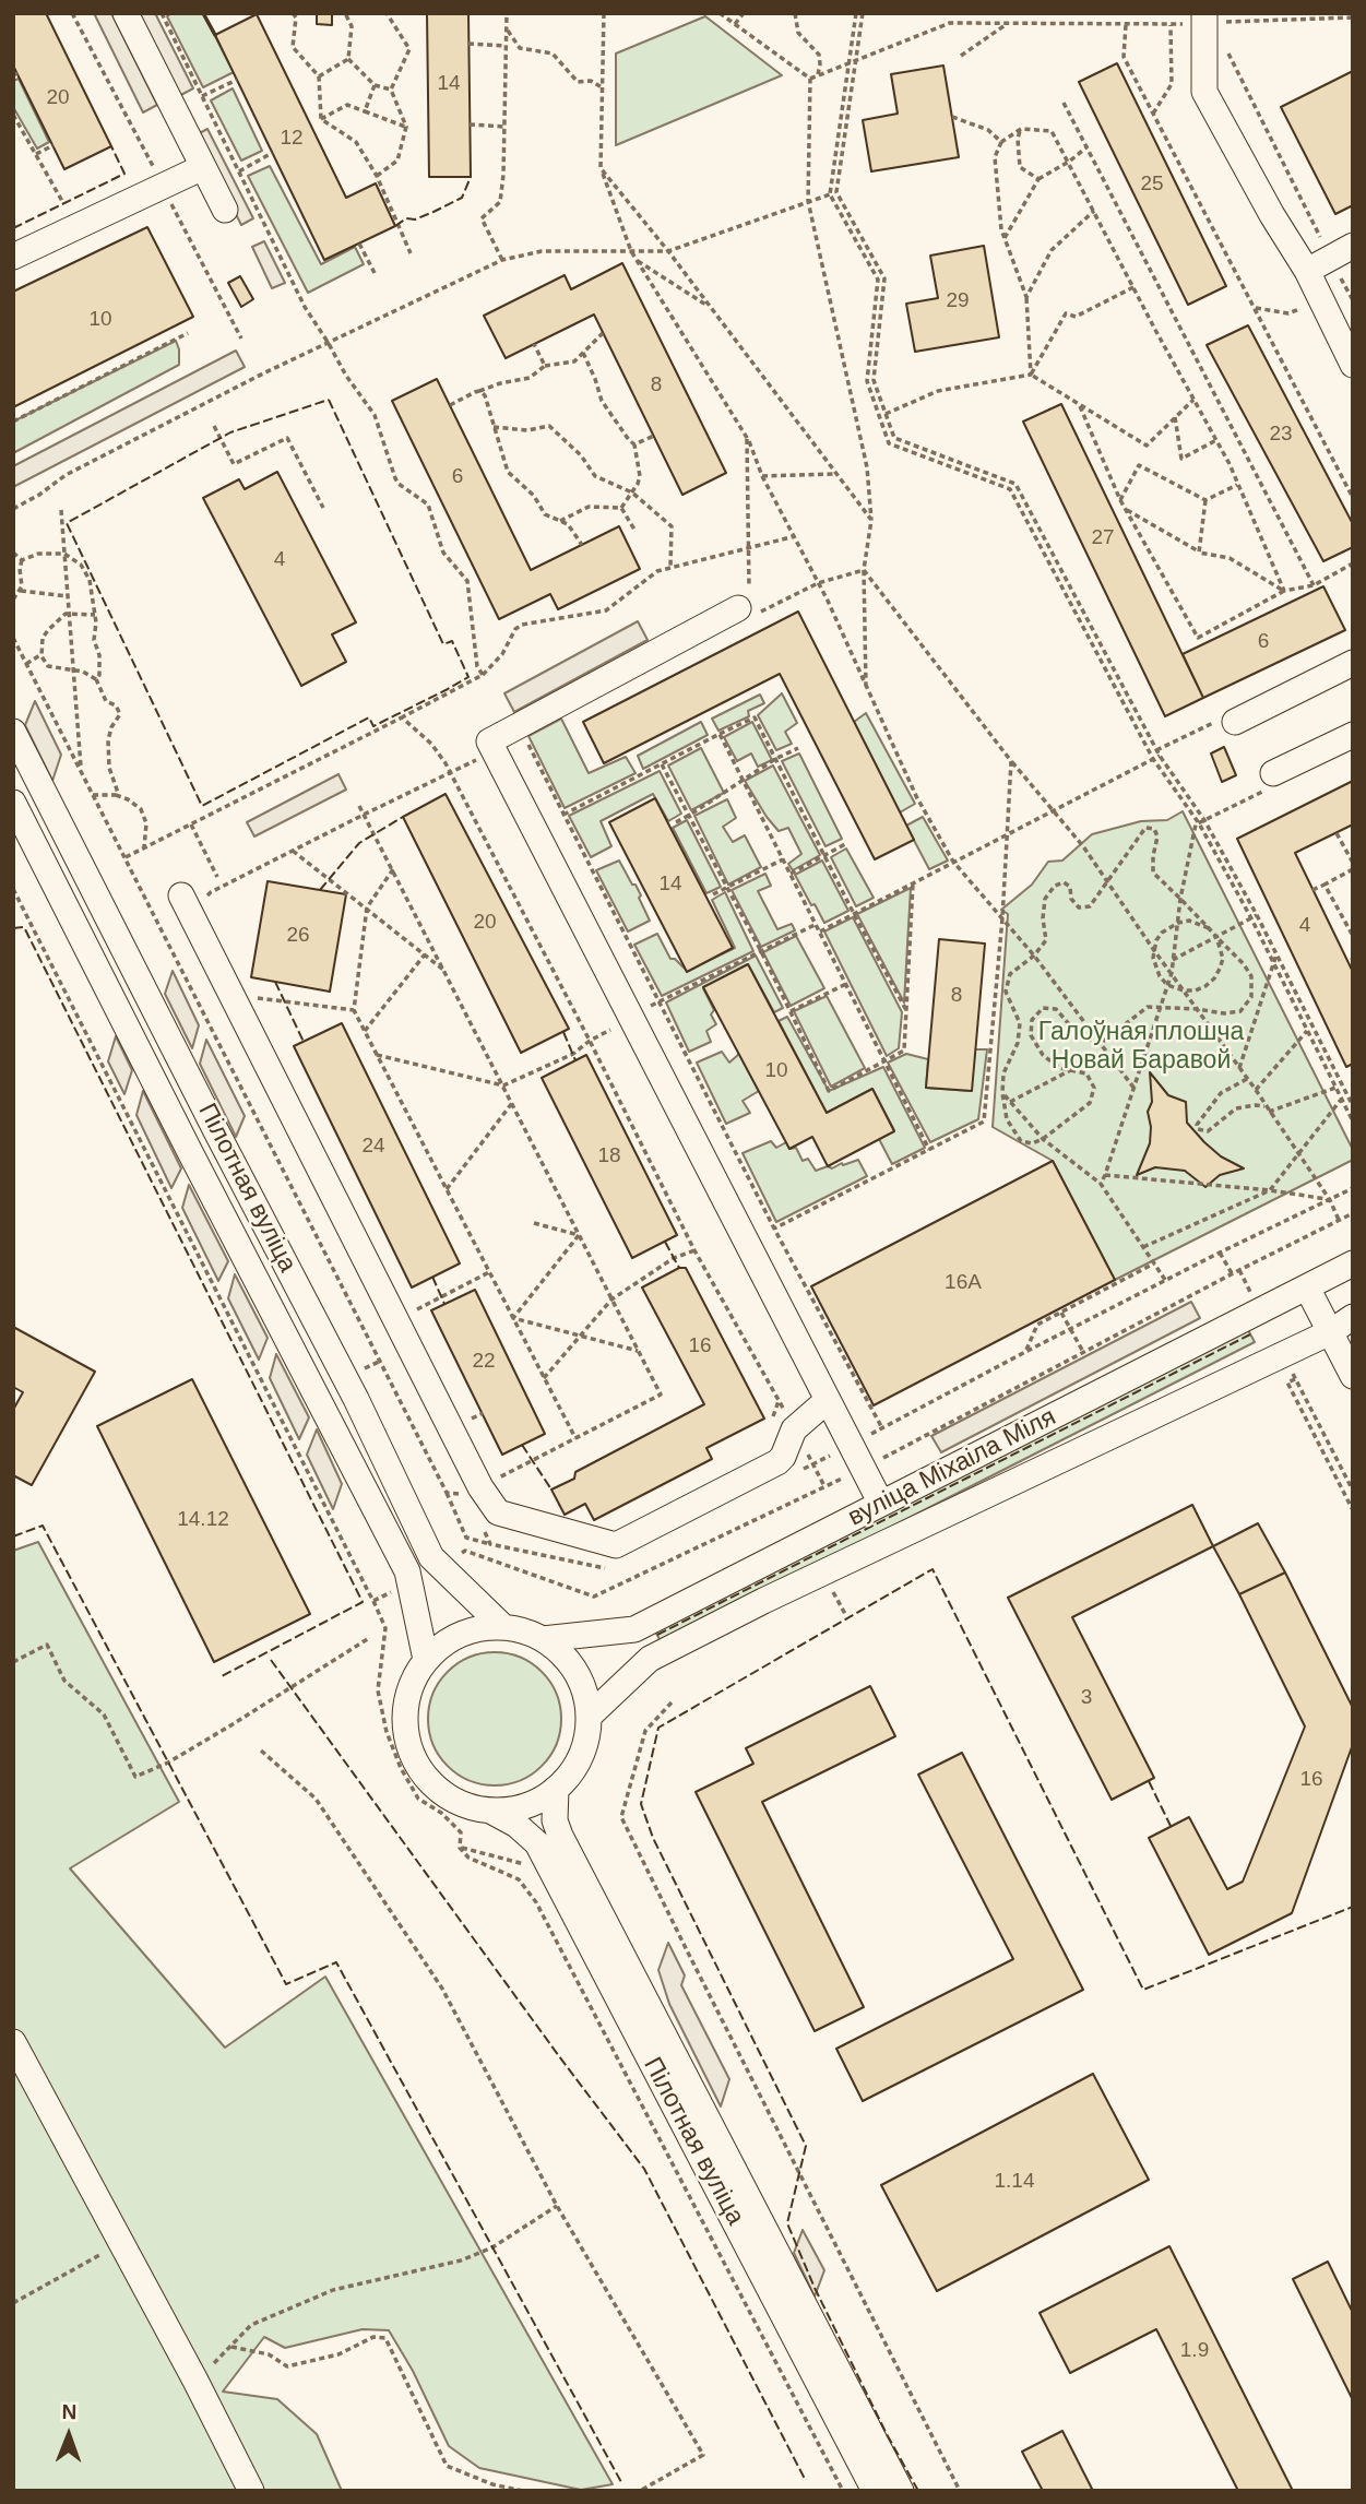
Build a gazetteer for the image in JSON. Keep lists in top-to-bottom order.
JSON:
{
  "streets": {
    "street": ["Пілотная вуліца", "вуліца Міхаіла Міля"]
  },
  "crossings": [
    ["Пілотная вуліца", "вуліца Міхаіла Міля"]
  ],
  "parks": ["Галоўная плошча Новай Баравой"],
  "house_numbers": [
    "14",
    "20",
    "12",
    "25",
    "29",
    "10",
    "8",
    "23",
    "6",
    "27",
    "4",
    "6",
    "14",
    "20",
    "4",
    "26",
    "8",
    "10",
    "24",
    "18",
    "16А",
    "16",
    "22",
    "14.12",
    "3",
    "16",
    "1.14",
    "1.9"
  ],
  "north": "top"
}
